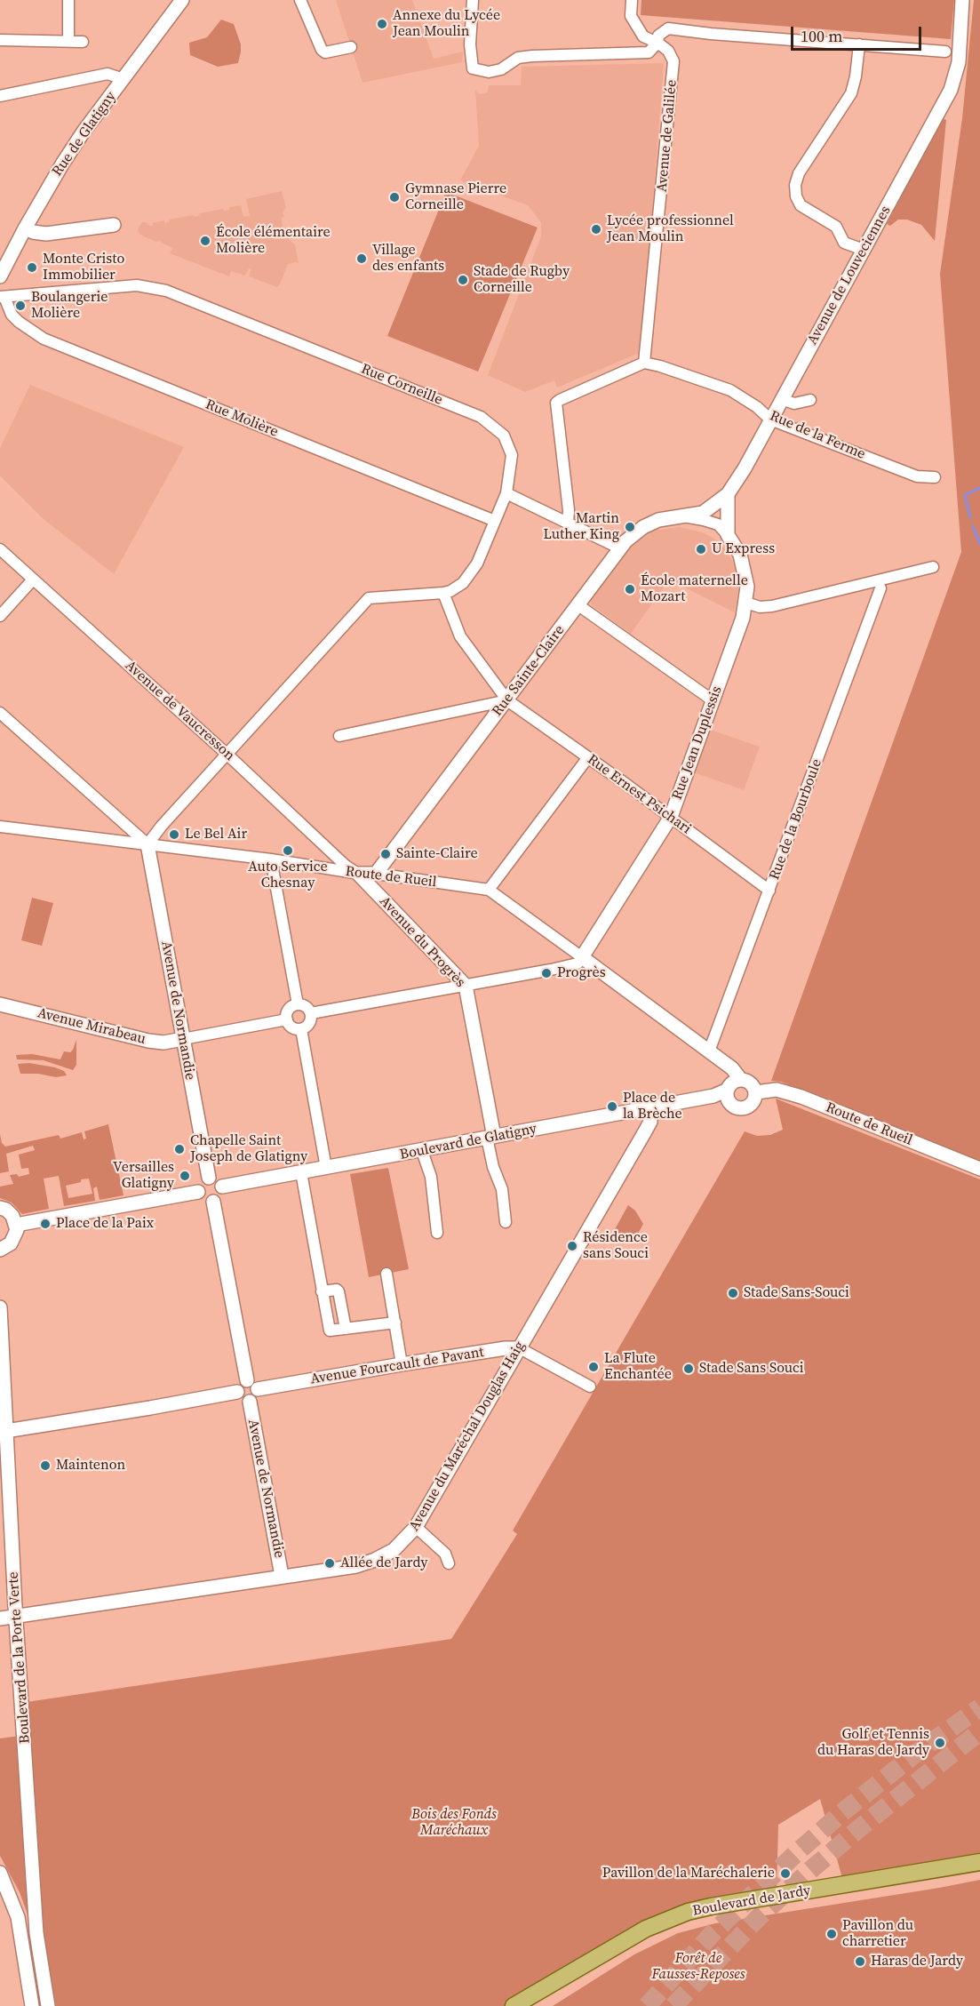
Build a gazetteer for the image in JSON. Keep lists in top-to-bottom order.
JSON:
{
  "streets": {
    "main road": ["Boulevard de Jardy"],
    "street": [
      "Rue de Glatigny",
      "Avenue de Galilée",
      "Avenue de Louveciennes",
      "Rue Corneille",
      "Rue Molière",
      "Rue de la Ferme",
      "Rue Sainte-Claire",
      "Avenue de Vaucresson",
      "Rue Jean Duplessis",
      "Rue Ernest Psichari",
      "Rue de la Bourboule",
      "Route de Rueil",
      "Avenue du Progrès",
      "Avenue de Normandie",
      "Avenue Mirabeau",
      "Boulevard de Glatigny",
      "Avenue Fourcault de Pavant",
      "Avenue du Maréchal Douglas Haig",
      "Boulevard de la Porte Verte"
    ]
  },
  "crossings": [
    ["Avenue de Galilée", "Rue de la Ferme"],
    ["Avenue de Louveciennes", "Rue de la Ferme"],
    ["Avenue de Louveciennes", "Rue Sainte-Claire"],
    ["Rue Corneille", "Rue Molière"],
    ["Rue Corneille", "Avenue de Vaucresson"],
    ["Rue Corneille", "Rue Ernest Psichari"],
    ["Rue Corneille", "Route de Rueil"],
    ["Rue Corneille", "Avenue de Normandie"],
    ["Rue Sainte-Claire", "Avenue de Vaucresson"],
    ["Rue Sainte-Claire", "Rue Jean Duplessis"],
    ["Rue Sainte-Claire", "Rue Ernest Psichari"],
    ["Rue Sainte-Claire", "Route de Rueil"],
    ["Rue Sainte-Claire", "Avenue du Progrès"],
    ["Avenue de Vaucresson", "Route de Rueil"],
    ["Avenue de Vaucresson", "Avenue du Progrès"],
    ["Rue Jean Duplessis", "Rue Ernest Psichari"],
    ["Rue Jean Duplessis", "Route de Rueil"],
    ["Rue Ernest Psichari", "Rue de la Bourboule"],
    ["Rue de la Bourboule", "Route de Rueil"],
    ["Route de Rueil", "Avenue du Progrès"],
    ["Route de Rueil", "Avenue de Normandie"],
    ["Route de Rueil", "Boulevard de Glatigny"],
    ["Avenue du Progrès", "Boulevard de Glatigny"],
    ["Avenue de Normandie", "Avenue Mirabeau"],
    ["Avenue de Normandie", "Boulevard de Glatigny"],
    ["Avenue de Normandie", "Avenue Fourcault de Pavant"],
    ["Avenue de Normandie", "Avenue du Maréchal Douglas Haig"],
    ["Boulevard de Glatigny", "Avenue du Maréchal Douglas Haig"],
    ["Avenue Fourcault de Pavant", "Avenue du Maréchal Douglas Haig"],
    ["Avenue du Maréchal Douglas Haig", "Boulevard de la Porte Verte"]
  ],
  "parks": ["Bois des Fonds Maréchaux", "Forêt de Fausses-Reposes"],
  "places": [
    "Annexe du Lycée Jean Moulin",
    "Gymnase Pierre Corneille",
    "Lycée professionnel Jean Moulin",
    "École élémentaire Molière",
    "Village des enfants",
    "Monte Cristo Immobilier",
    "Stade de Rugby Corneille",
    "Boulangerie Molière",
    "Martin Luther King",
    "U Express",
    "École maternelle Mozart",
    "Le Bel Air",
    "Auto Service Chesnay",
    "Sainte-Claire",
    "Progrès",
    "Place de la Brèche",
    "Chapelle Saint Joseph de Glatigny",
    "Versailles Glatigny",
    "Place de la Paix",
    "Résidence sans Souci",
    "Stade Sans-Souci",
    "La Flute Enchantée",
    "Stade Sans Souci",
    "Maintenon",
    "Allée de Jardy",
    "Golf et Tennis du Haras de Jardy",
    "Pavillon de la Maréchalerie",
    "Pavillon du charretier",
    "Haras de Jardy"
  ],
  "scale_bar": "100 m"
}
